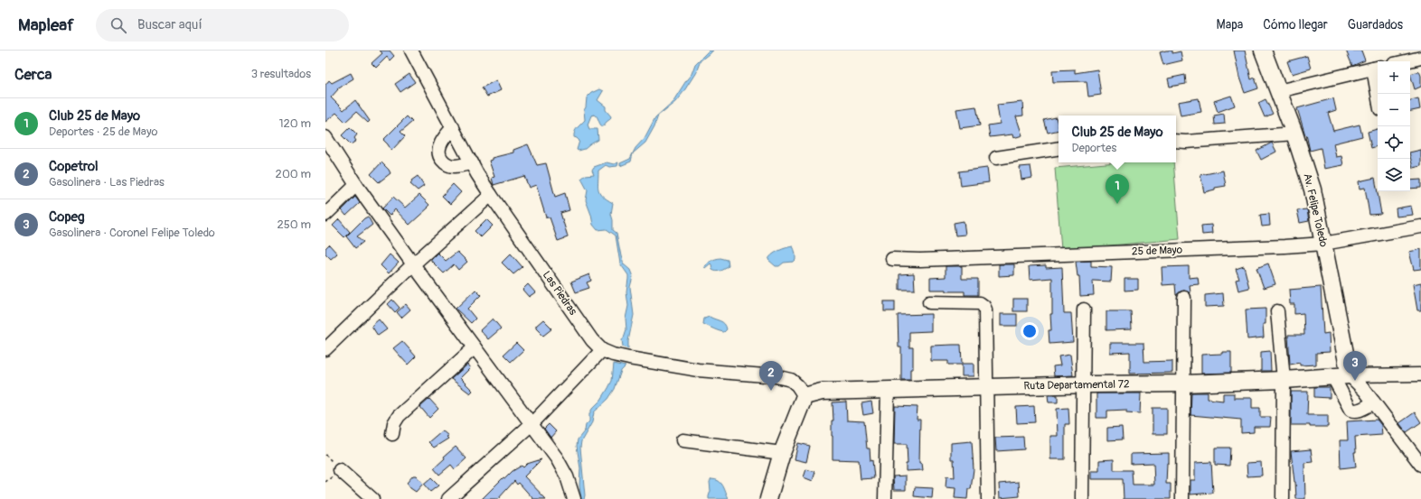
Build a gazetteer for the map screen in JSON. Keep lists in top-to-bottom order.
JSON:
{
  "streets": {
    "main road": ["Av. Felipe Toledo", "Ruta Departamental 72"],
    "street": ["25 de Mayo", "Las Piedras"]
  },
  "crossings": [
    ["Av. Felipe Toledo", "25 de Mayo"],
    ["Av. Felipe Toledo", "Ruta Departamental 72"]
  ],
  "page": {
    "header": "Mapleaf",
    "search": "Buscar aquí",
    "nav": ["Mapa", "Cómo llegar", "Guardados"],
    "heading": ["Cerca", "3 resultados"],
    "map_buttons": ["+", "−"],
    "list": [
      {
        "mark": "1",
        "name": "Club 25 de Mayo",
        "note": "Deportes · 25 de Mayo",
        "value": "120 m"
      },
      {
        "mark": "2",
        "name": "Copetrol",
        "note": "Gasolinera · Las Piedras",
        "value": "200 m"
      },
      {
        "mark": "3",
        "name": "Copeg",
        "note": "Gasolinera · Coronel Felipe Toledo",
        "value": "250 m"
      }
    ],
    "popup": ["Club 25 de Mayo", "Deportes"],
    "pins": ["1", "3", "2"]
  }
}
